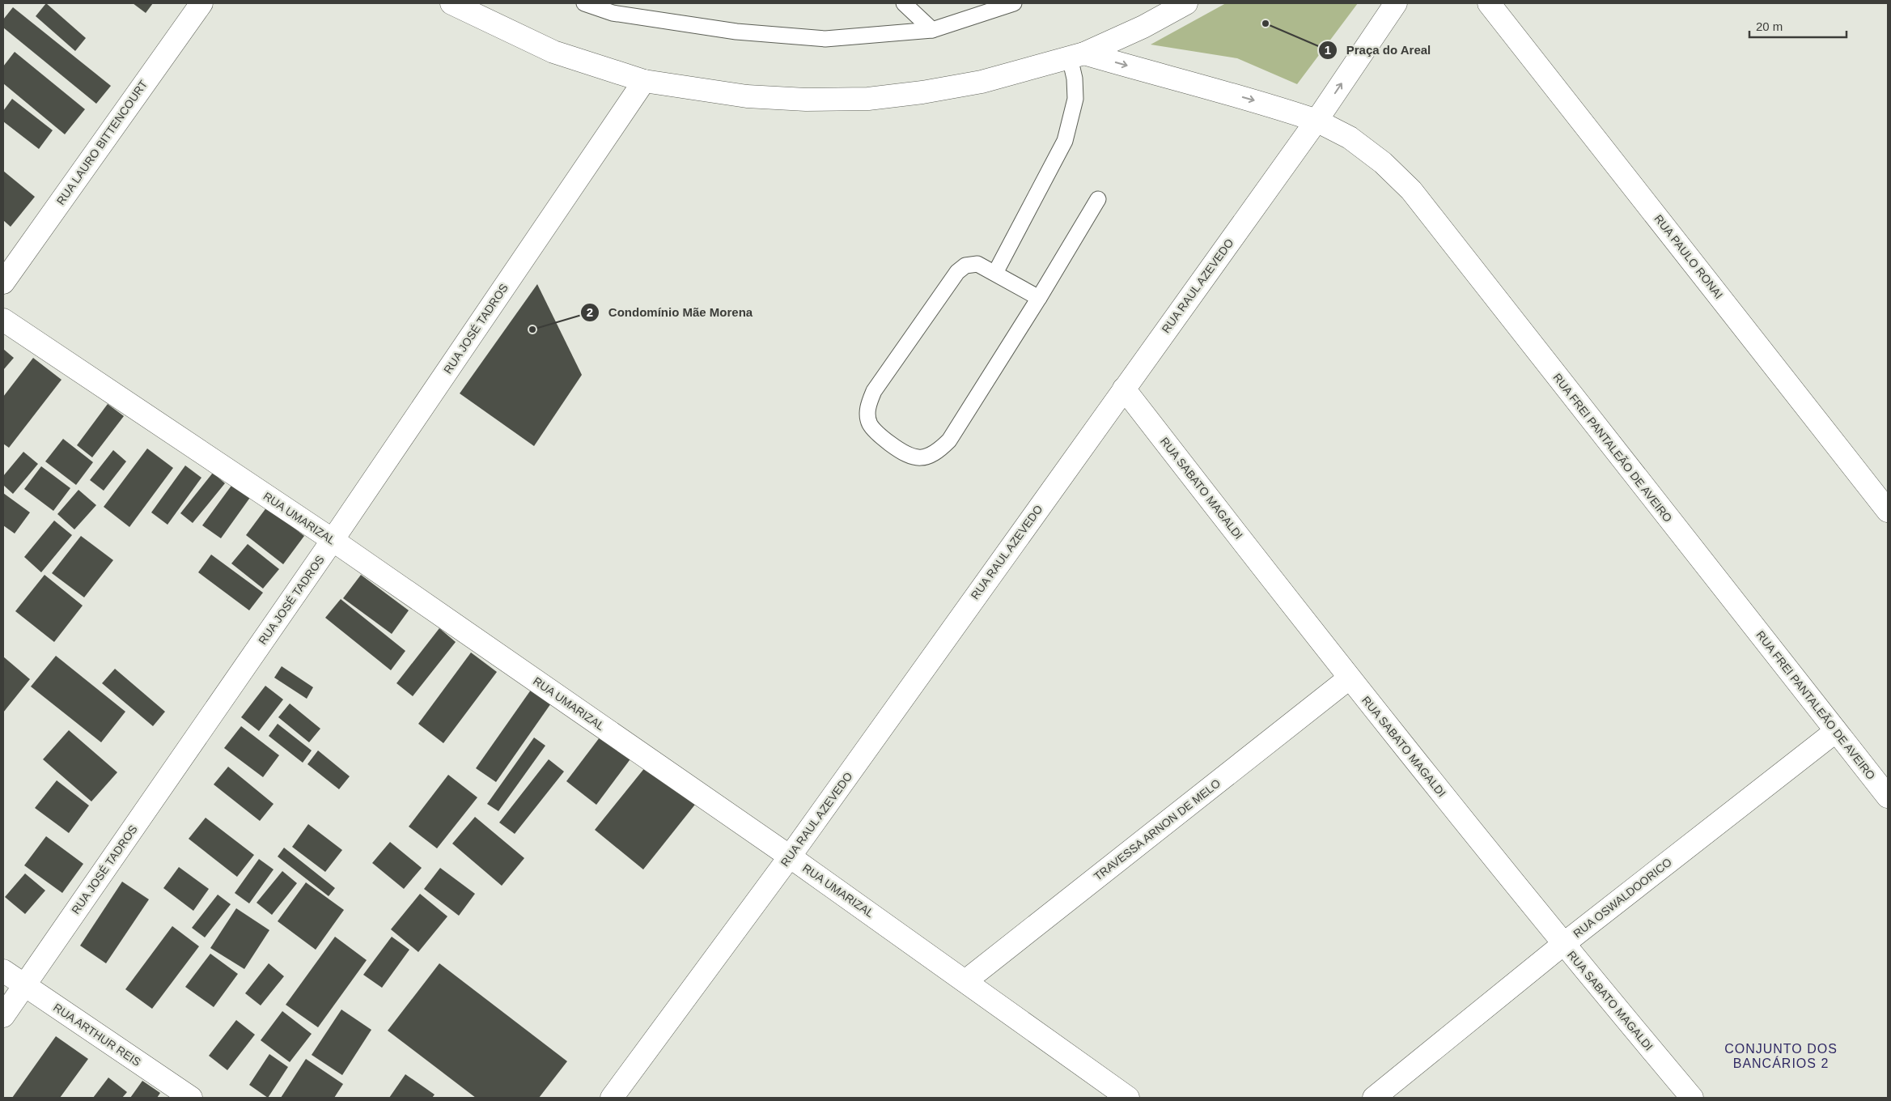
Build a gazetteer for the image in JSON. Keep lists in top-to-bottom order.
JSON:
{
  "streets": {
    "street": [
      "RUA LAURO BITTENCOURT",
      "RUA PAULO RONAI",
      "RUA RAUL AZEVEDO",
      "RUA JOSÉ TADROS",
      "RUA FREI PANTALEÃO DE AVEIRO",
      "RUA SABATO MAGALDI",
      "RUA UMARIZAL",
      "TRAVESSA ARNON DE MELO",
      "RUA OSWALDOORICO",
      "RUA ARTHUR REIS"
    ]
  },
  "crossings": [
    ["RUA RAUL AZEVEDO", "RUA FREI PANTALEÃO DE AVEIRO"],
    ["RUA RAUL AZEVEDO", "RUA SABATO MAGALDI"],
    ["RUA RAUL AZEVEDO", "RUA UMARIZAL"],
    ["RUA JOSÉ TADROS", "RUA UMARIZAL"],
    ["RUA JOSÉ TADROS", "RUA ARTHUR REIS"],
    ["RUA FREI PANTALEÃO DE AVEIRO", "RUA OSWALDOORICO"],
    ["RUA SABATO MAGALDI", "TRAVESSA ARNON DE MELO"],
    ["RUA SABATO MAGALDI", "RUA OSWALDOORICO"],
    ["RUA UMARIZAL", "TRAVESSA ARNON DE MELO"]
  ],
  "districts": ["CONJUNTO DOS BANCÁRIOS 2"],
  "places": ["Praça do Areal", "Condomínio Mãe Morena"],
  "scale_bar": "20 m"
}
